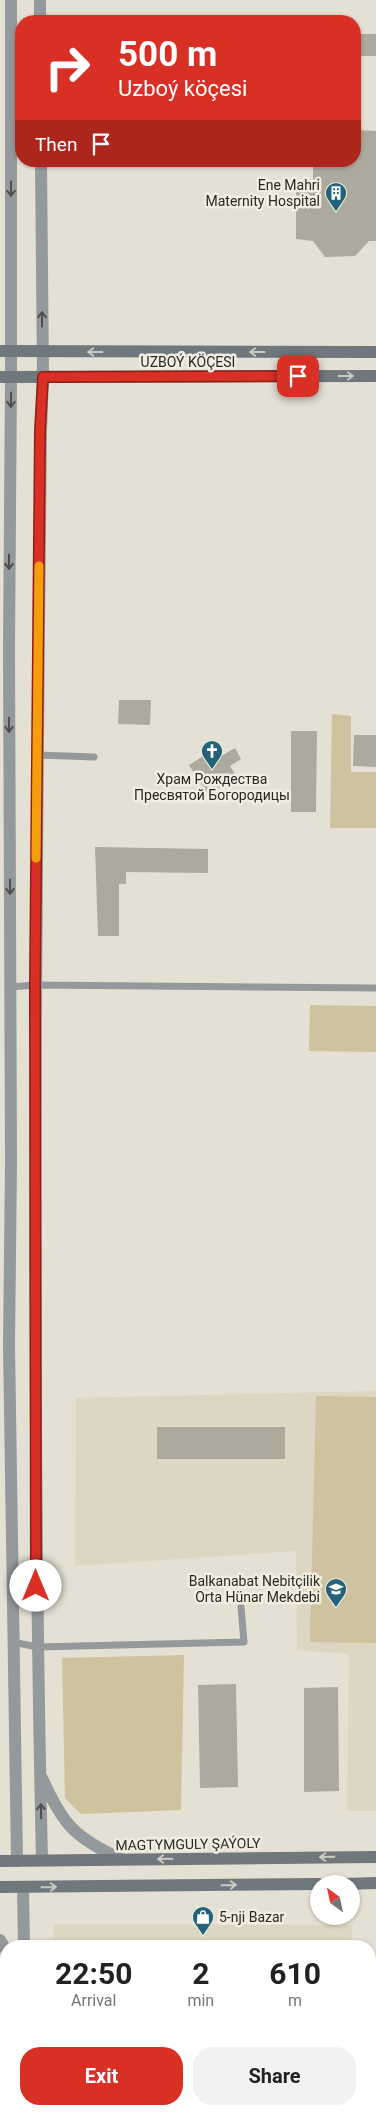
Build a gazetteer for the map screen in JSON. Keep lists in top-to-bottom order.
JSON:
{
  "streets": {
    "street": ["UZBOÝ KÖÇESI", "MAGTYMGULY ŞAÝOLY"]
  },
  "places": {
    "building": ["Ene Mahri Maternity Hospital"],
    "church": ["Храм Рождества Пресвятой Богородицы"],
    "school or university": ["Balkanabat Nebitçilik Orta Hünar Mekdebi"],
    "shop": ["5-nji Bazar"]
  },
  "north": "top left",
  "page": {
    "turn": ["500 m", "Uzboý köçesi"],
    "then": "Then",
    "eta": [
      "22:50",
      "Arrival",
      "2",
      "min",
      "610",
      "m"
    ],
    "buttons": ["Exit", "Share"]
  }
}
